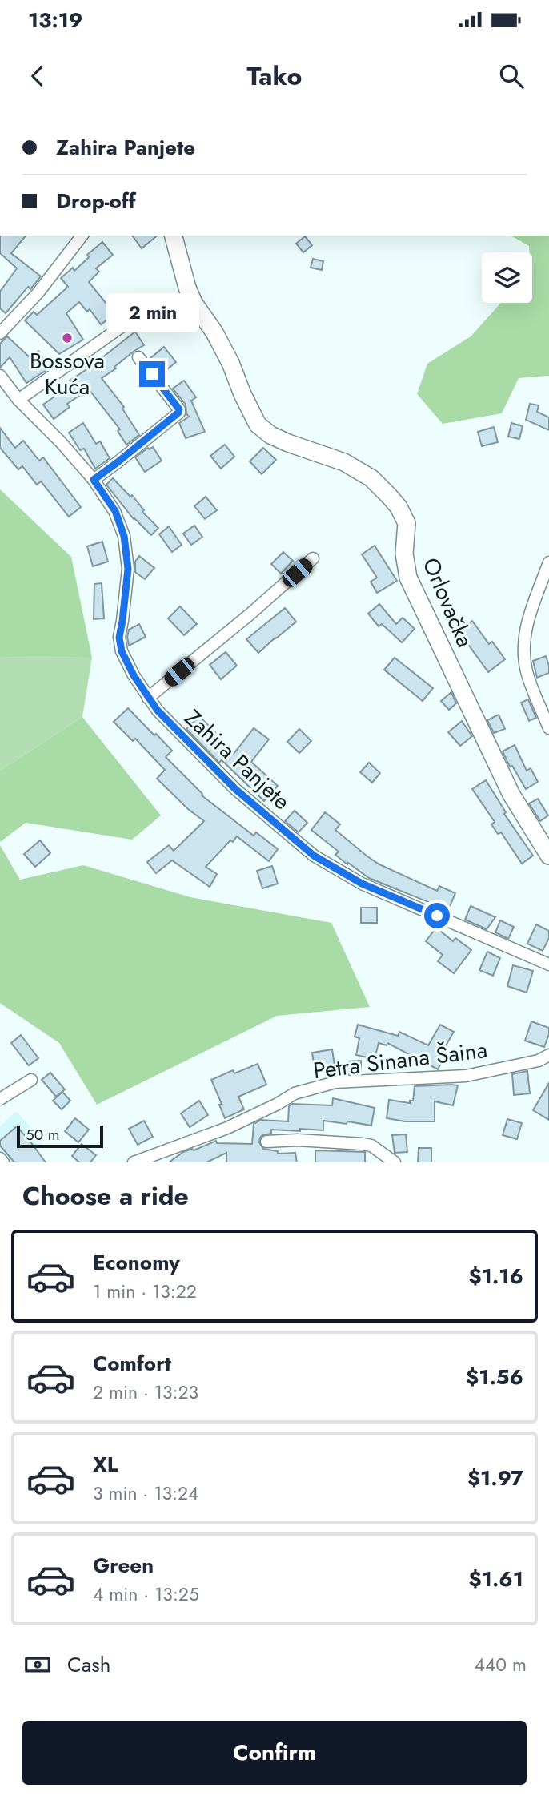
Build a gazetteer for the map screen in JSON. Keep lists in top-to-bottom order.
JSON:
{
  "streets": {
    "street": ["Orlovačka", "Zahira Panjete", "Petra Sinana Šaina"]
  },
  "places": ["Bossova Kuća"],
  "scale_bar": "50 m",
  "page": {
    "status": "13:19",
    "header": "Tako",
    "banner": ["Zahira Panjete", "Drop-off"],
    "bubble": "2 min",
    "scale": "50 m",
    "heading": "Choose a ride",
    "list": [
      {
        "name": "Economy",
        "note": "1 min · 13:22",
        "value": "$1.16"
      },
      {
        "name": "Comfort",
        "note": "2 min · 13:23",
        "value": "$1.56"
      },
      {
        "name": "XL",
        "note": "3 min · 13:24",
        "value": "$1.97"
      },
      {
        "name": "Green",
        "note": "4 min · 13:25",
        "value": "$1.61"
      }
    ],
    "pay": ["Cash", "440 m"],
    "buttons": "Confirm"
  }
}
